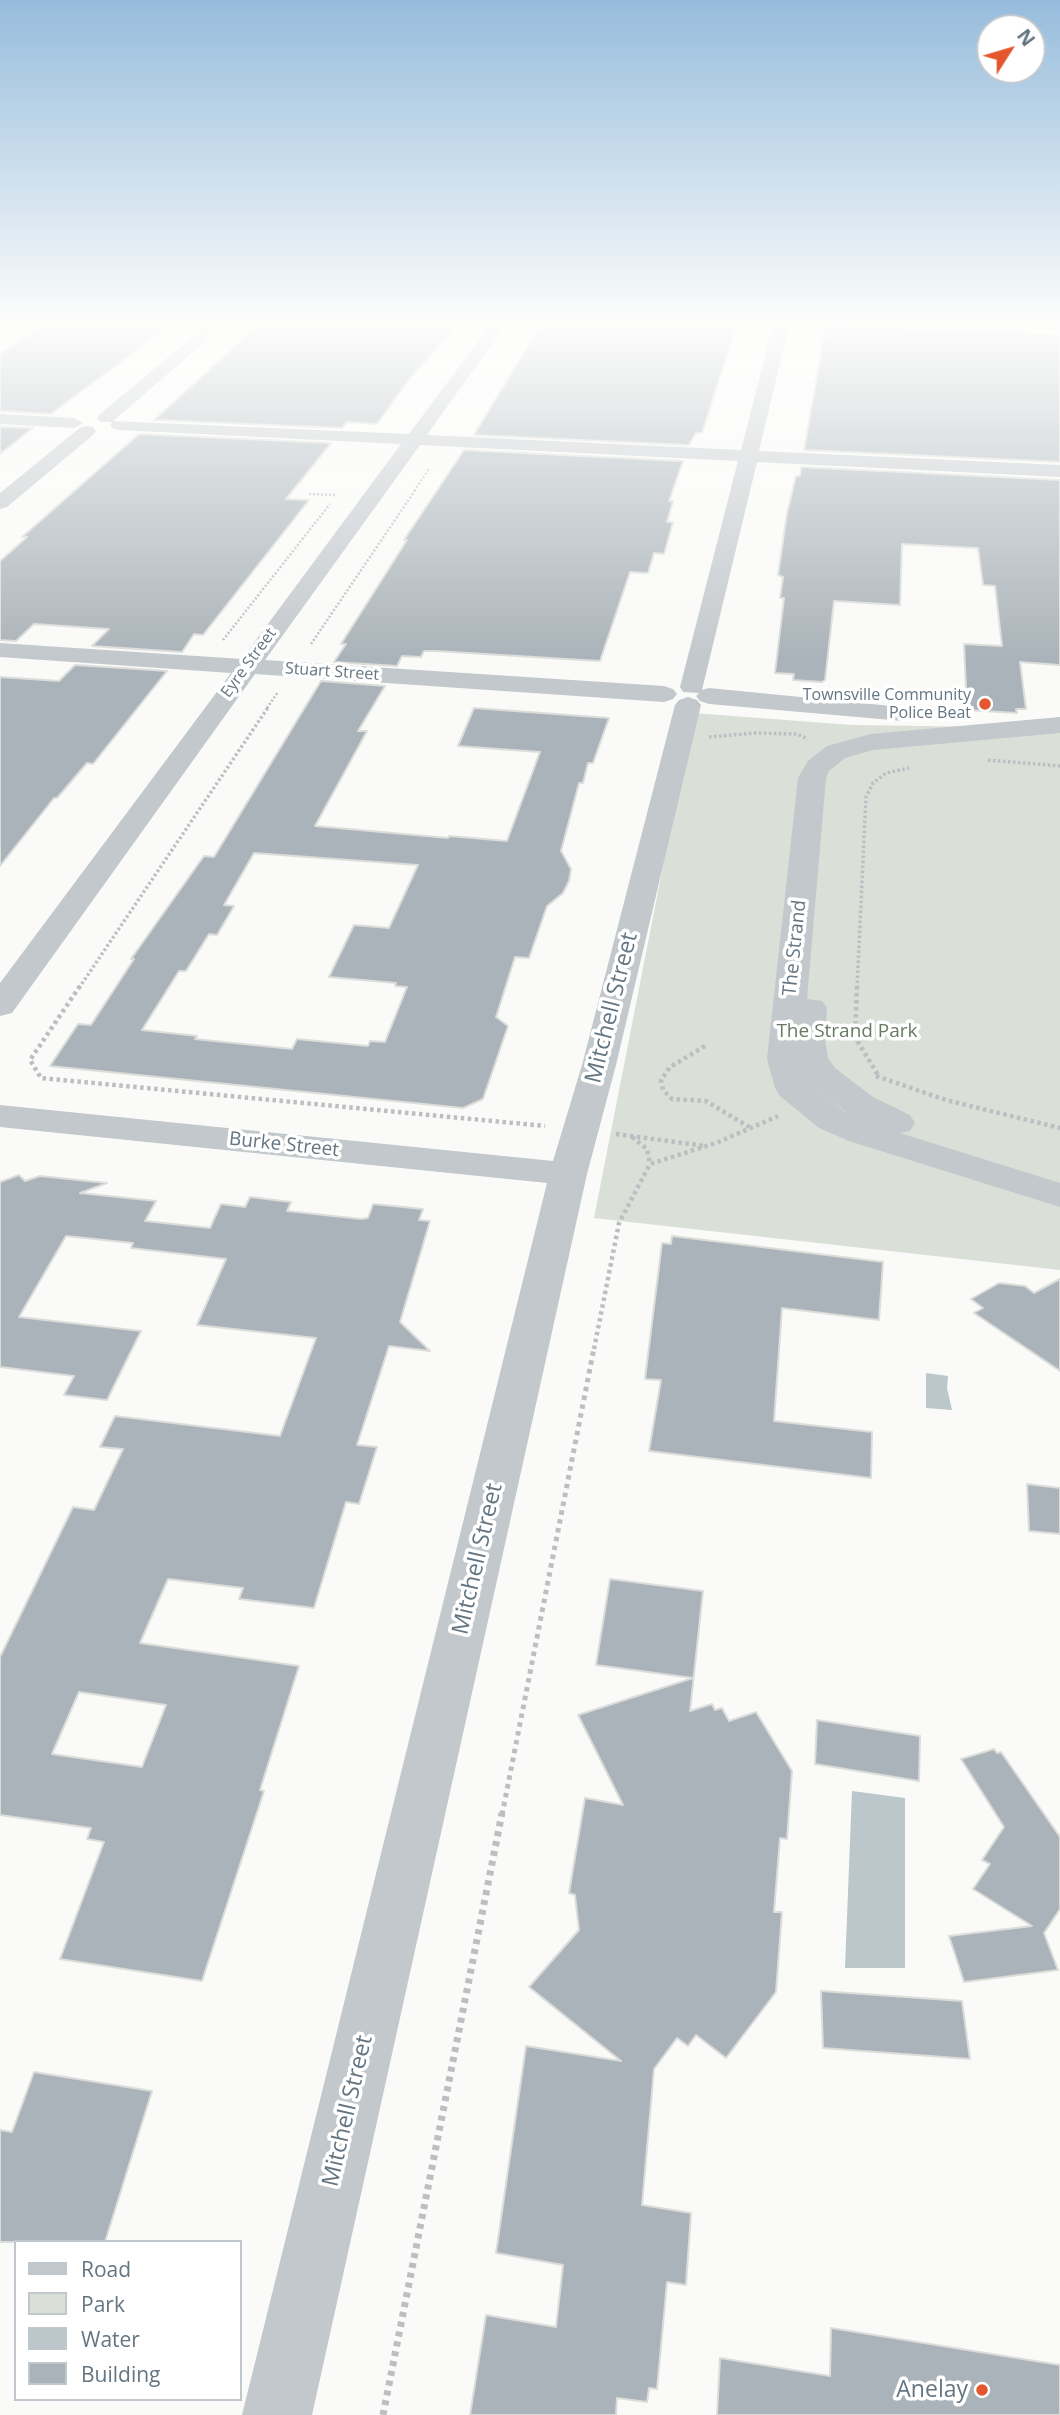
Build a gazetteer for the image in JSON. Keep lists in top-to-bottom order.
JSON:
{
  "streets": {
    "street": [
      "Eyre Street",
      "Stuart Street",
      "The Strand",
      "Mitchell Street",
      "Burke Street"
    ]
  },
  "crossings": [
    ["Eyre Street", "Stuart Street"],
    ["Stuart Street", "Mitchell Street"],
    ["Mitchell Street", "Burke Street"]
  ],
  "parks": ["The Strand Park"],
  "places": ["Townsville Community Police Beat", "Anelay"],
  "legend": [
    "Road",
    "Park",
    "Water",
    "Building"
  ],
  "north": "top right"
}
